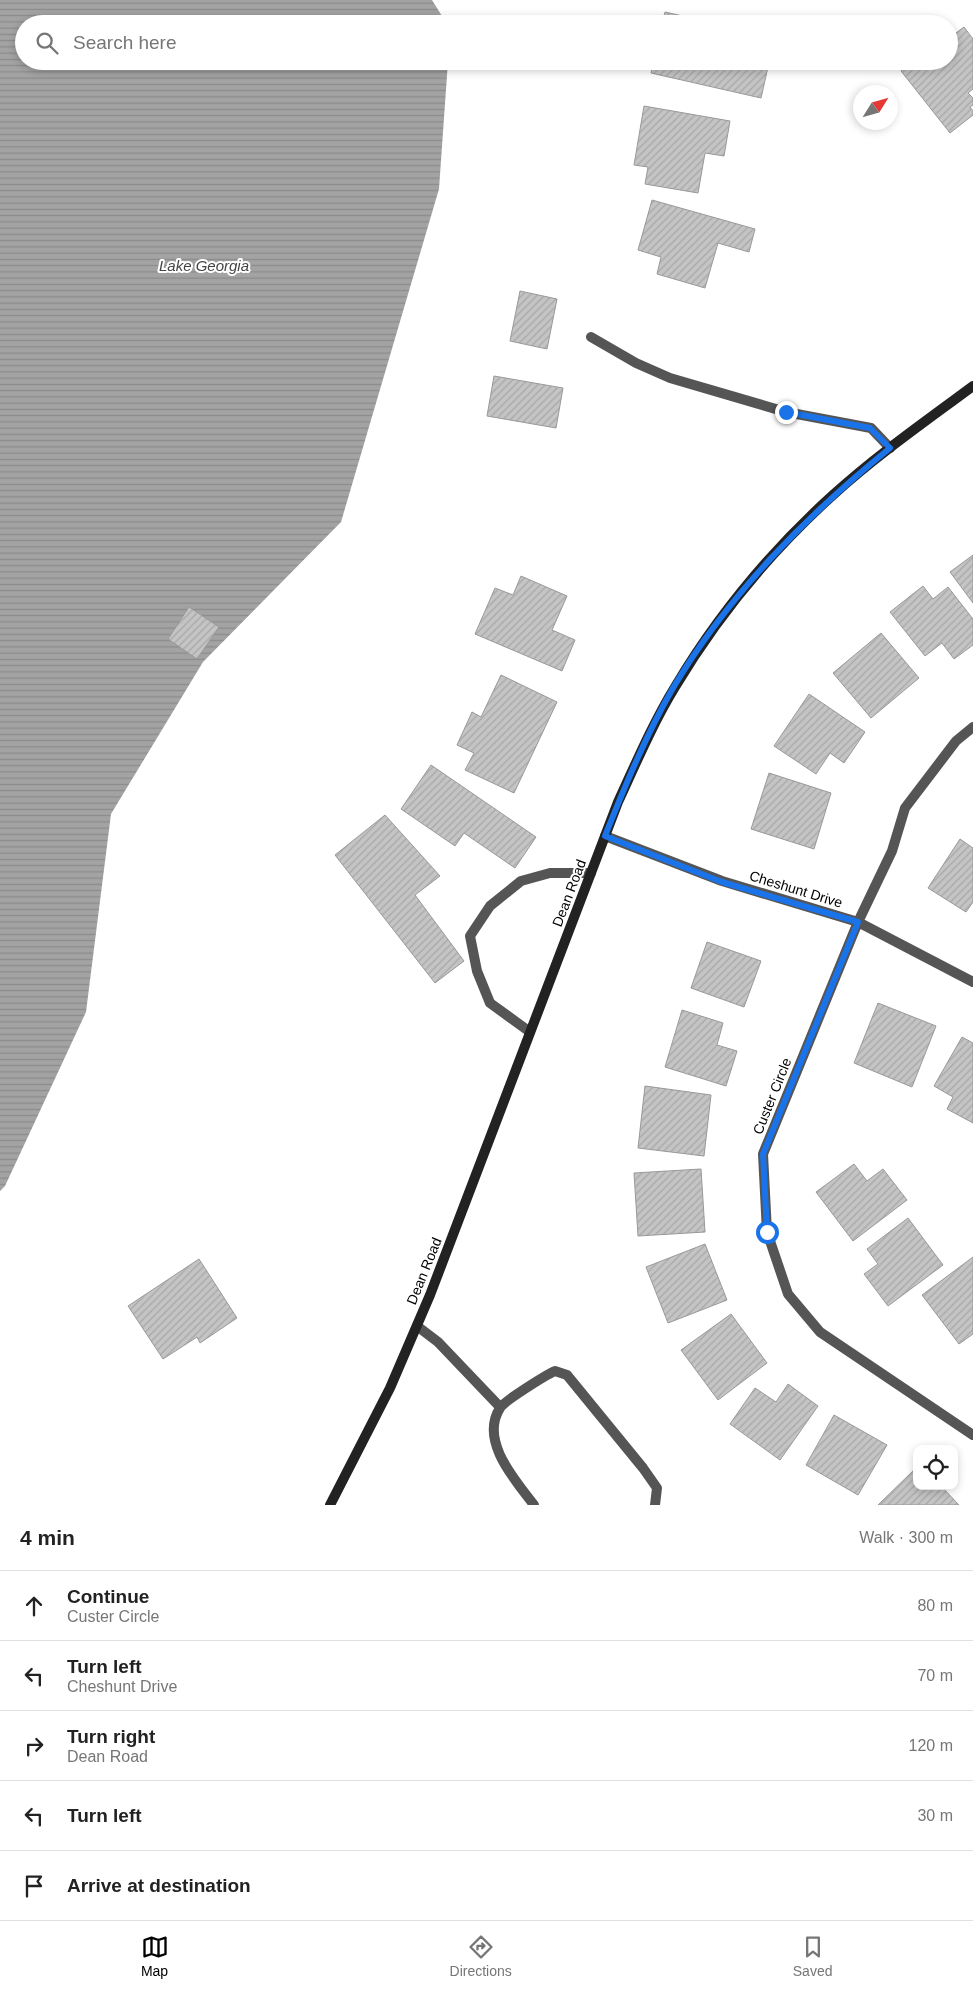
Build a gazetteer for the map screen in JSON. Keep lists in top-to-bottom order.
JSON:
{
  "streets": {
    "main road": ["Dean Road"],
    "street": ["Cheshunt Drive", "Custer Circle"]
  },
  "crossings": [
    ["Cheshunt Drive", "Dean Road"],
    ["Cheshunt Drive", "Custer Circle"]
  ],
  "water": ["Lake Georgia"],
  "north": "top right",
  "page": {
    "search": "Search here",
    "heading": ["4 min", "Walk · 300 m"],
    "list": [
      ["Continue", "Custer Circle", "80 m"],
      ["Turn left", "Cheshunt Drive", "70 m"],
      ["Turn right", "Dean Road", "120 m"],
      ["Turn left", "30 m"],
      "Arrive at destination"
    ],
    "nav": ["Map", "Directions", "Saved"]
  }
}
